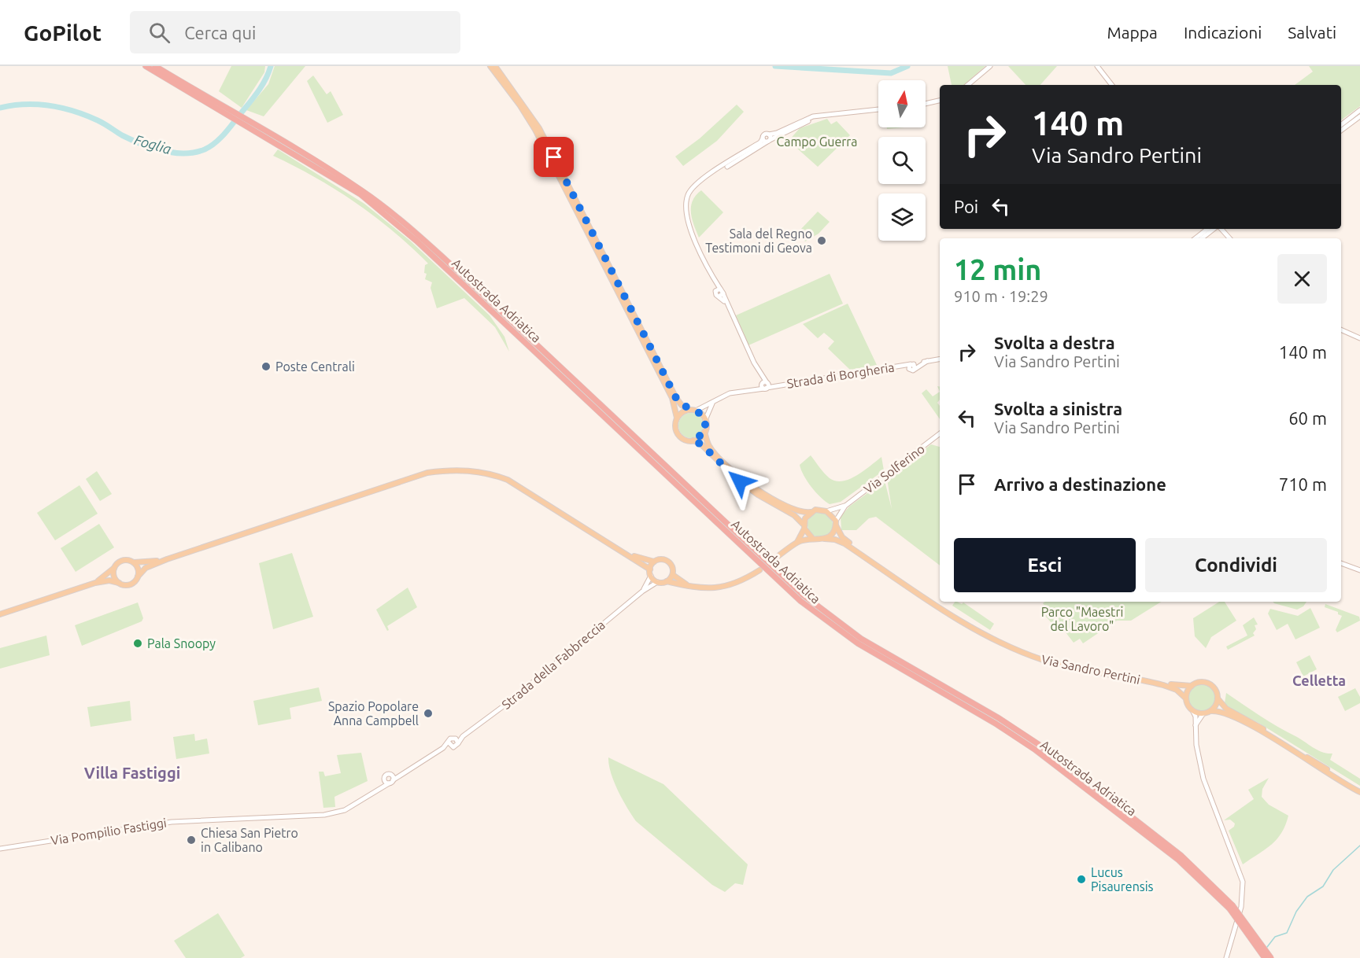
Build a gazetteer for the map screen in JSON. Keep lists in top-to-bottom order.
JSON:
{
  "streets": {
    "highway": ["Autostrada Adriatica"],
    "main road": ["Via Sandro Pertini"],
    "street": [
      "Strada di Borgheria",
      "Via Solferino",
      "Strada della Fabbreccia",
      "Via Pompilio Fastiggi"
    ]
  },
  "crossings": [
    ["Via Solferino", "Via Sandro Pertini"],
    ["Strada della Fabbreccia", "Via Pompilio Fastiggi"]
  ],
  "districts": ["Celletta", "Villa Fastiggi"],
  "water": ["Foglia"],
  "parks": ["Campo Guerra", "Parco \"Maestri del Lavoro\""],
  "places": [
    "Sala del Regno Testimoni di Geova",
    "Poste Centrali",
    "Pala Snoopy",
    "Spazio Popolare Anna Campbell",
    "Chiesa San Pietro in Calibano",
    "Lucus Pisaurensis"
  ],
  "north": "top",
  "page": {
    "header": "GoPilot",
    "search": "Cerca qui",
    "nav": ["Mappa", "Indicazioni", "Salvati"],
    "turn": ["140 m", "Via Sandro Pertini"],
    "then": "Poi",
    "heading": ["12 min", "910 m · 19:29"],
    "list": [
      {
        "name": "Svolta a destra",
        "note": "Via Sandro Pertini",
        "value": "140 m"
      },
      {
        "name": "Svolta a sinistra",
        "note": "Via Sandro Pertini",
        "value": "60 m"
      },
      {
        "name": "Arrivo a destinazione",
        "value": "710 m"
      }
    ],
    "buttons": ["Esci", "Condividi"]
  }
}
